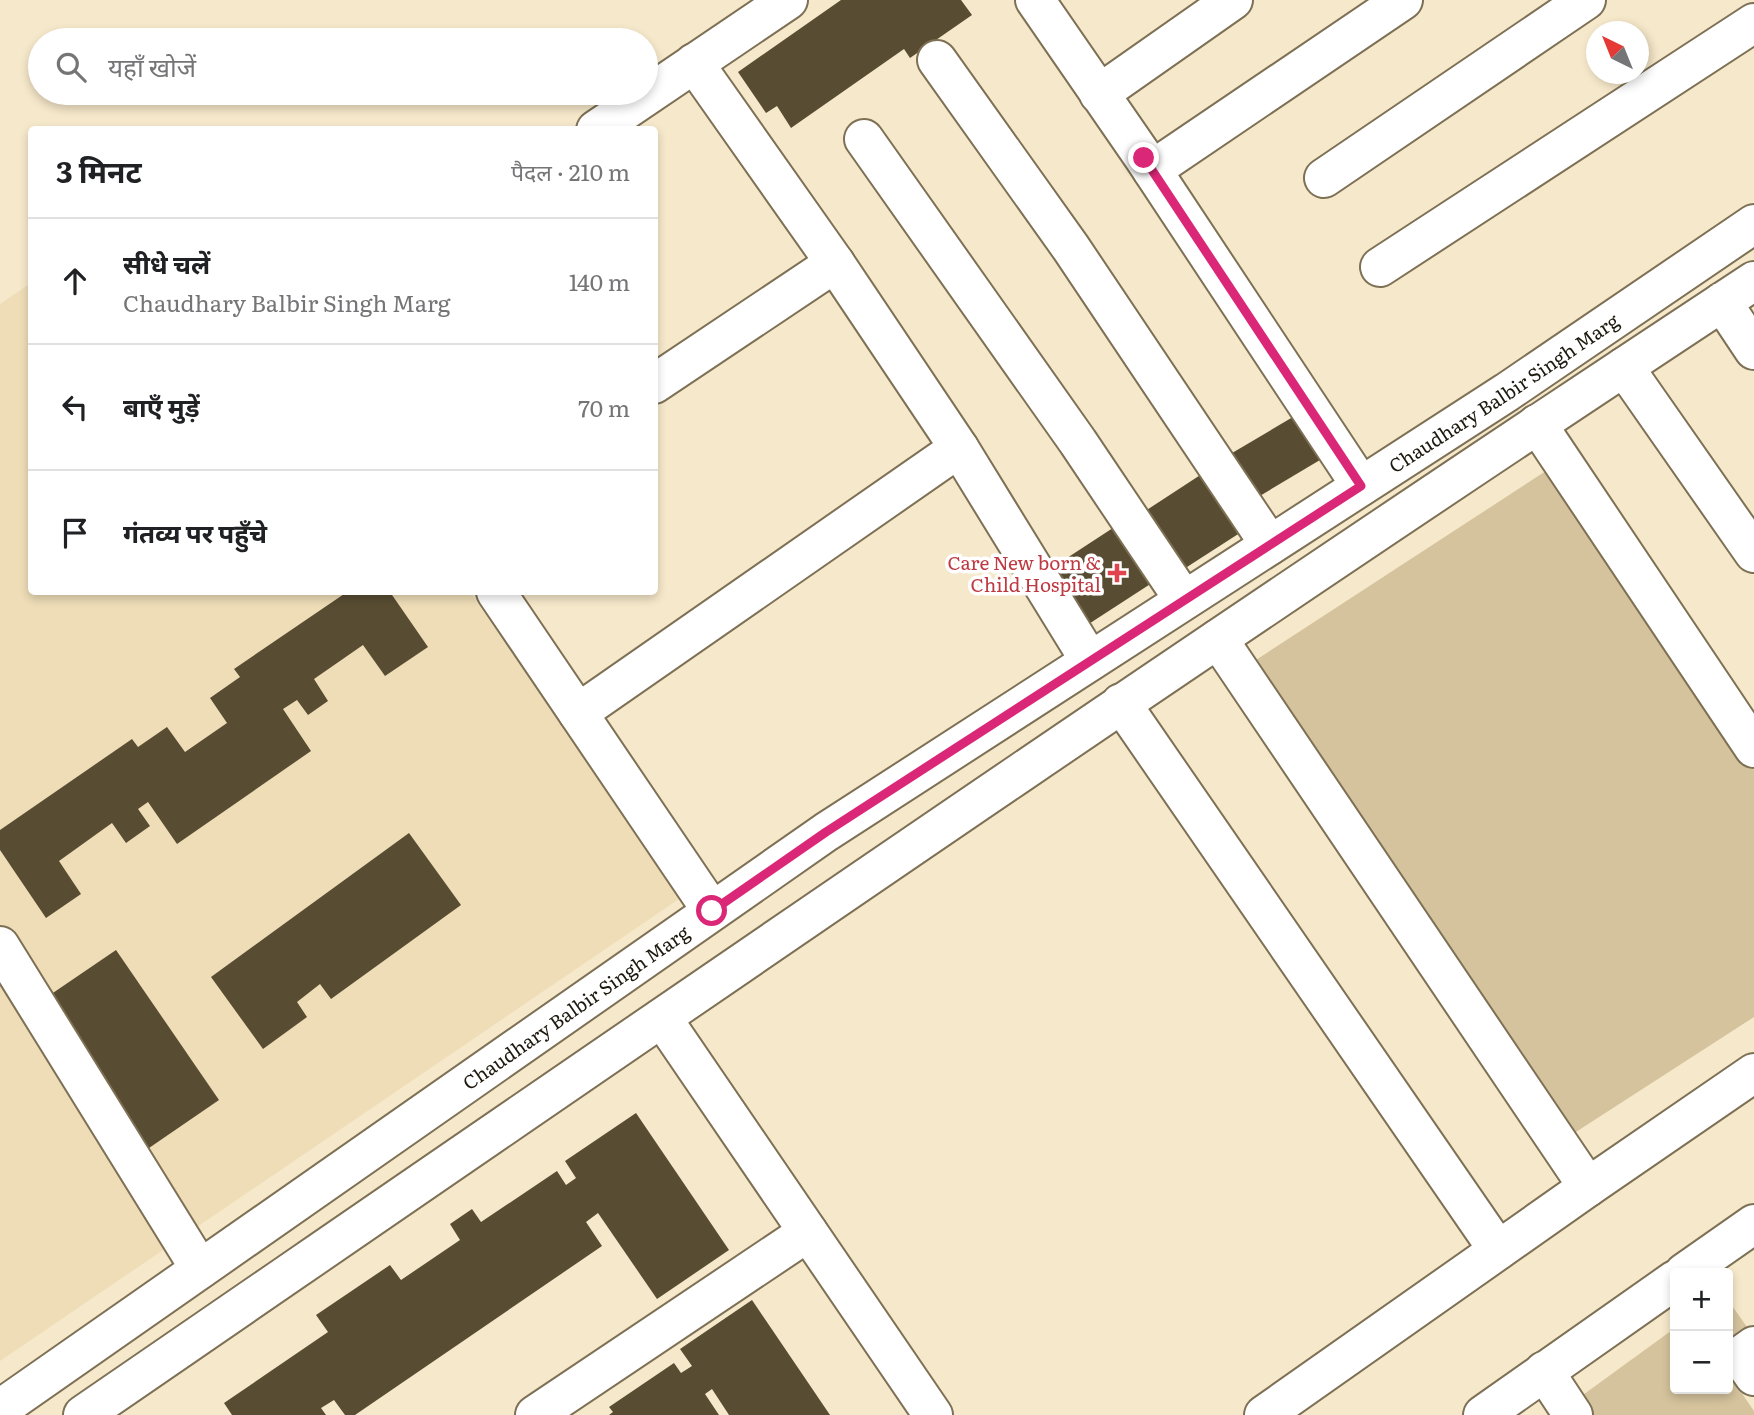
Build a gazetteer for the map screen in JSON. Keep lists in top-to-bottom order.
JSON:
{
  "streets": {
    "street": ["Chaudhary Balbir Singh Marg"]
  },
  "places": {
    "health": ["Care New born & Child Hospital"]
  },
  "north": "top left",
  "page": {
    "search": "यहाँ खोजें",
    "heading": ["3 मिनट", "पैदल · 210 m"],
    "list": [
      ["सीधे चलें", "Chaudhary Balbir Singh Marg", "140 m"],
      ["बाएँ मुड़ें", "70 m"],
      "गंतव्य पर पहुँचे"
    ],
    "map_buttons": ["+", "−"]
  }
}
